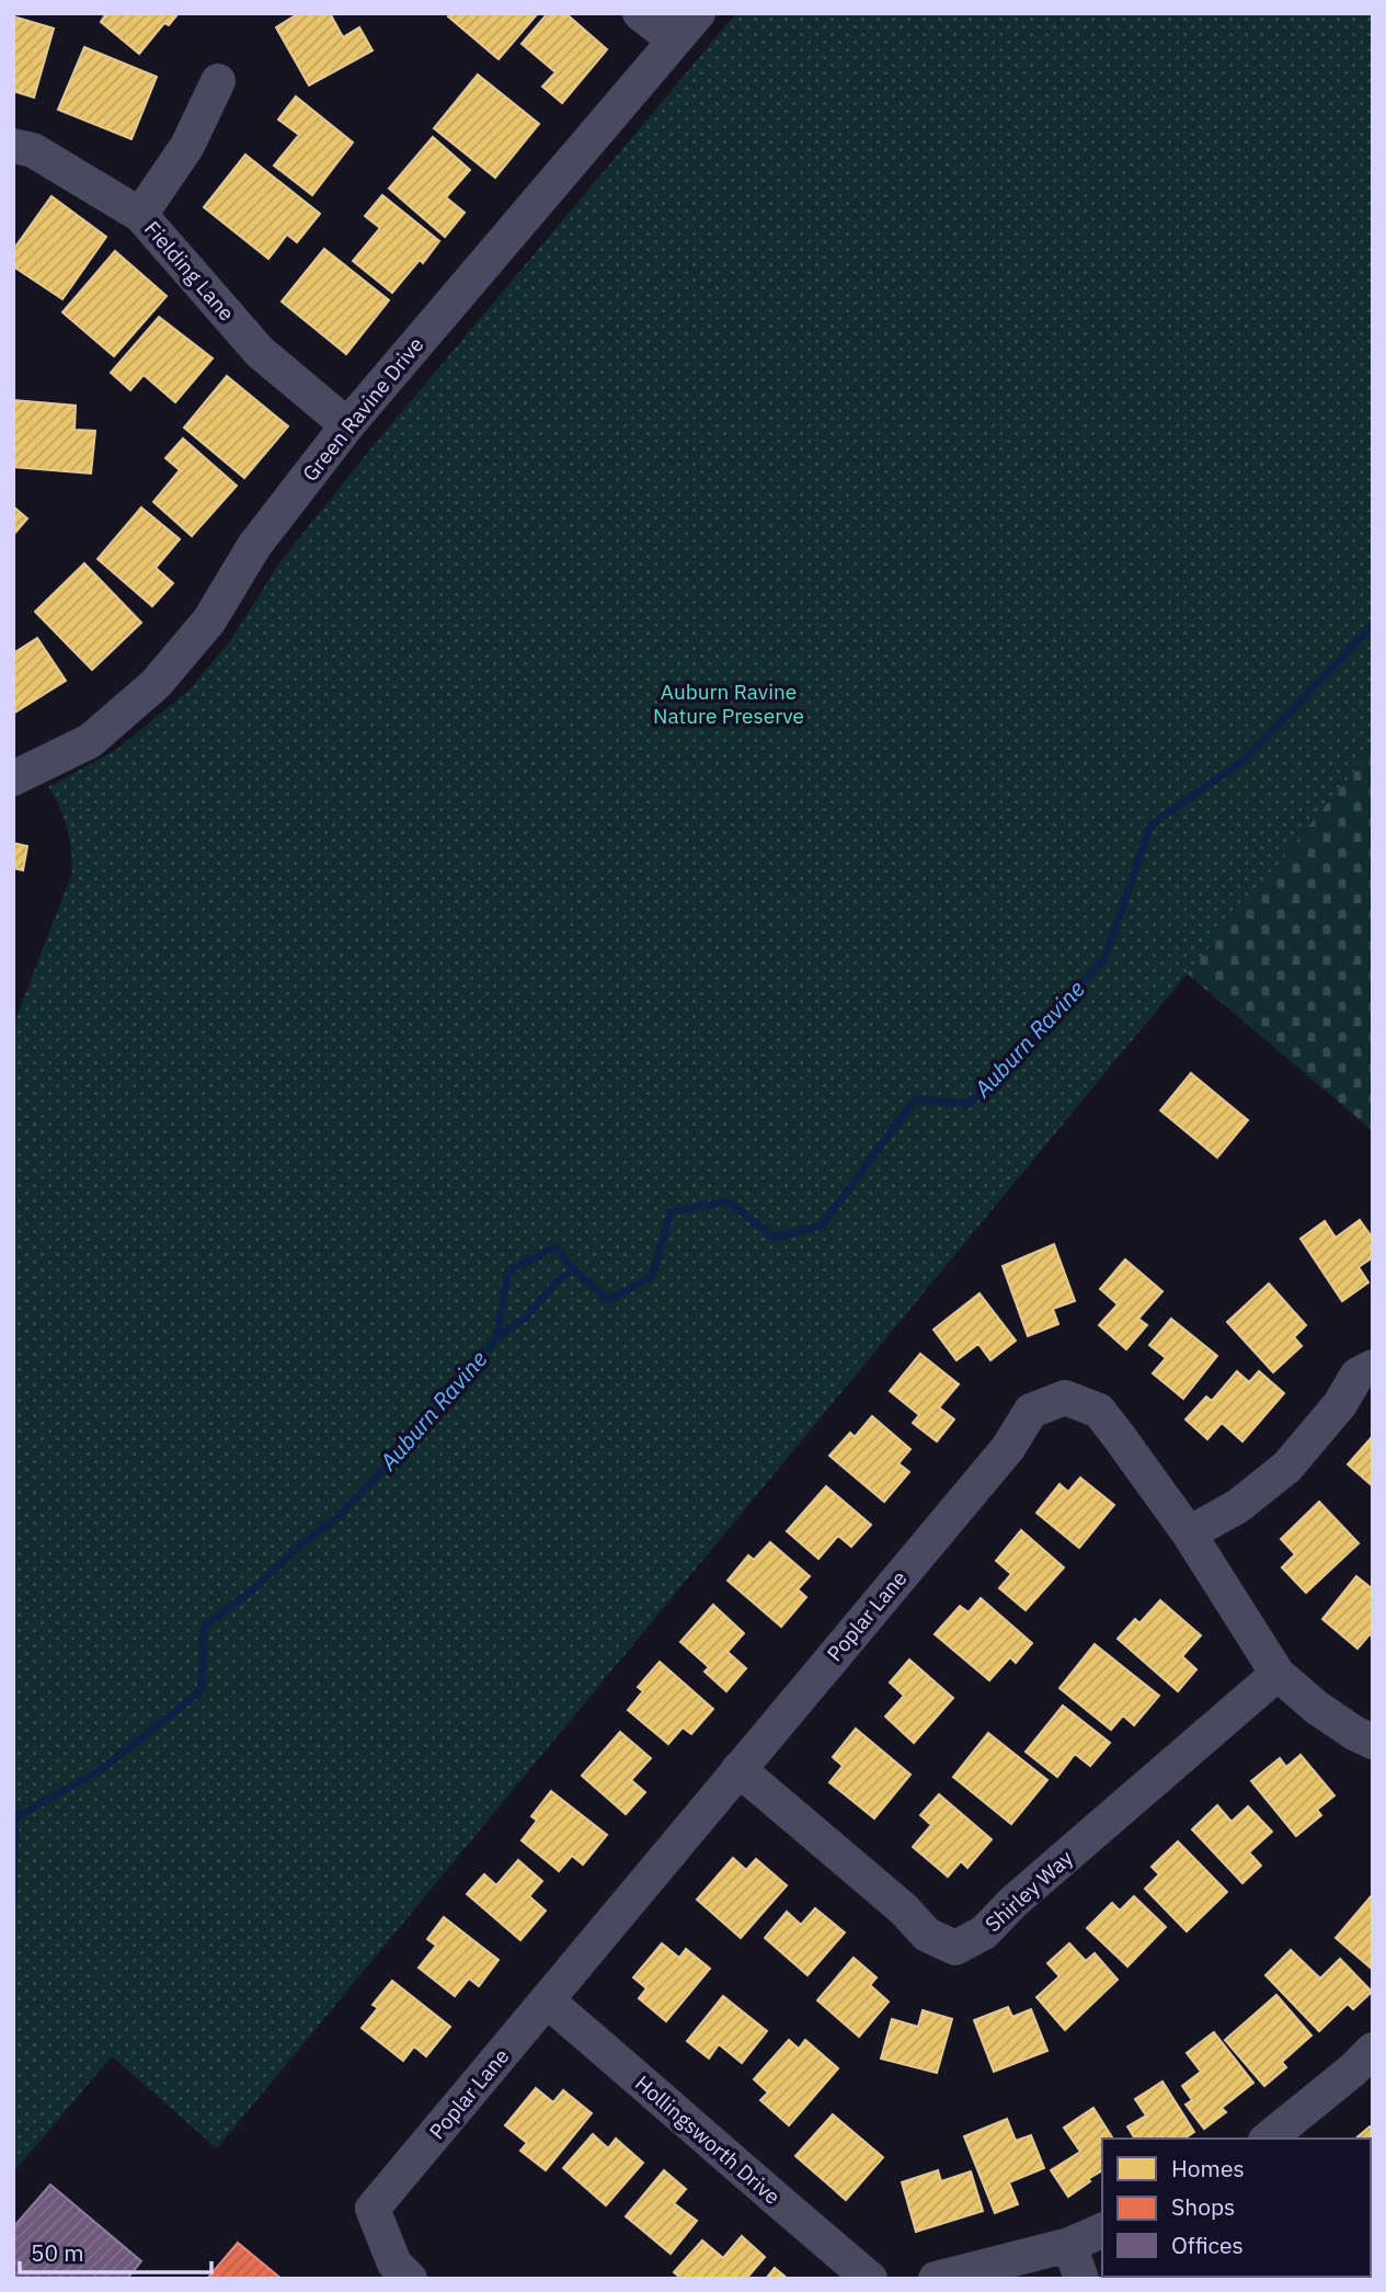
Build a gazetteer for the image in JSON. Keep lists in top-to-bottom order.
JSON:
{
  "streets": {
    "street": [
      "Fielding Lane",
      "Green Ravine Drive",
      "Poplar Lane",
      "Shirley Way",
      "Hollingsworth Drive"
    ]
  },
  "crossings": [
    ["Fielding Lane", "Green Ravine Drive"],
    ["Poplar Lane", "Shirley Way"],
    ["Poplar Lane", "Hollingsworth Drive"]
  ],
  "water": ["Auburn Ravine"],
  "parks": ["Auburn Ravine Nature Preserve"],
  "legend": ["Homes", "Shops", "Offices"],
  "scale_bar": "50 m"
}
